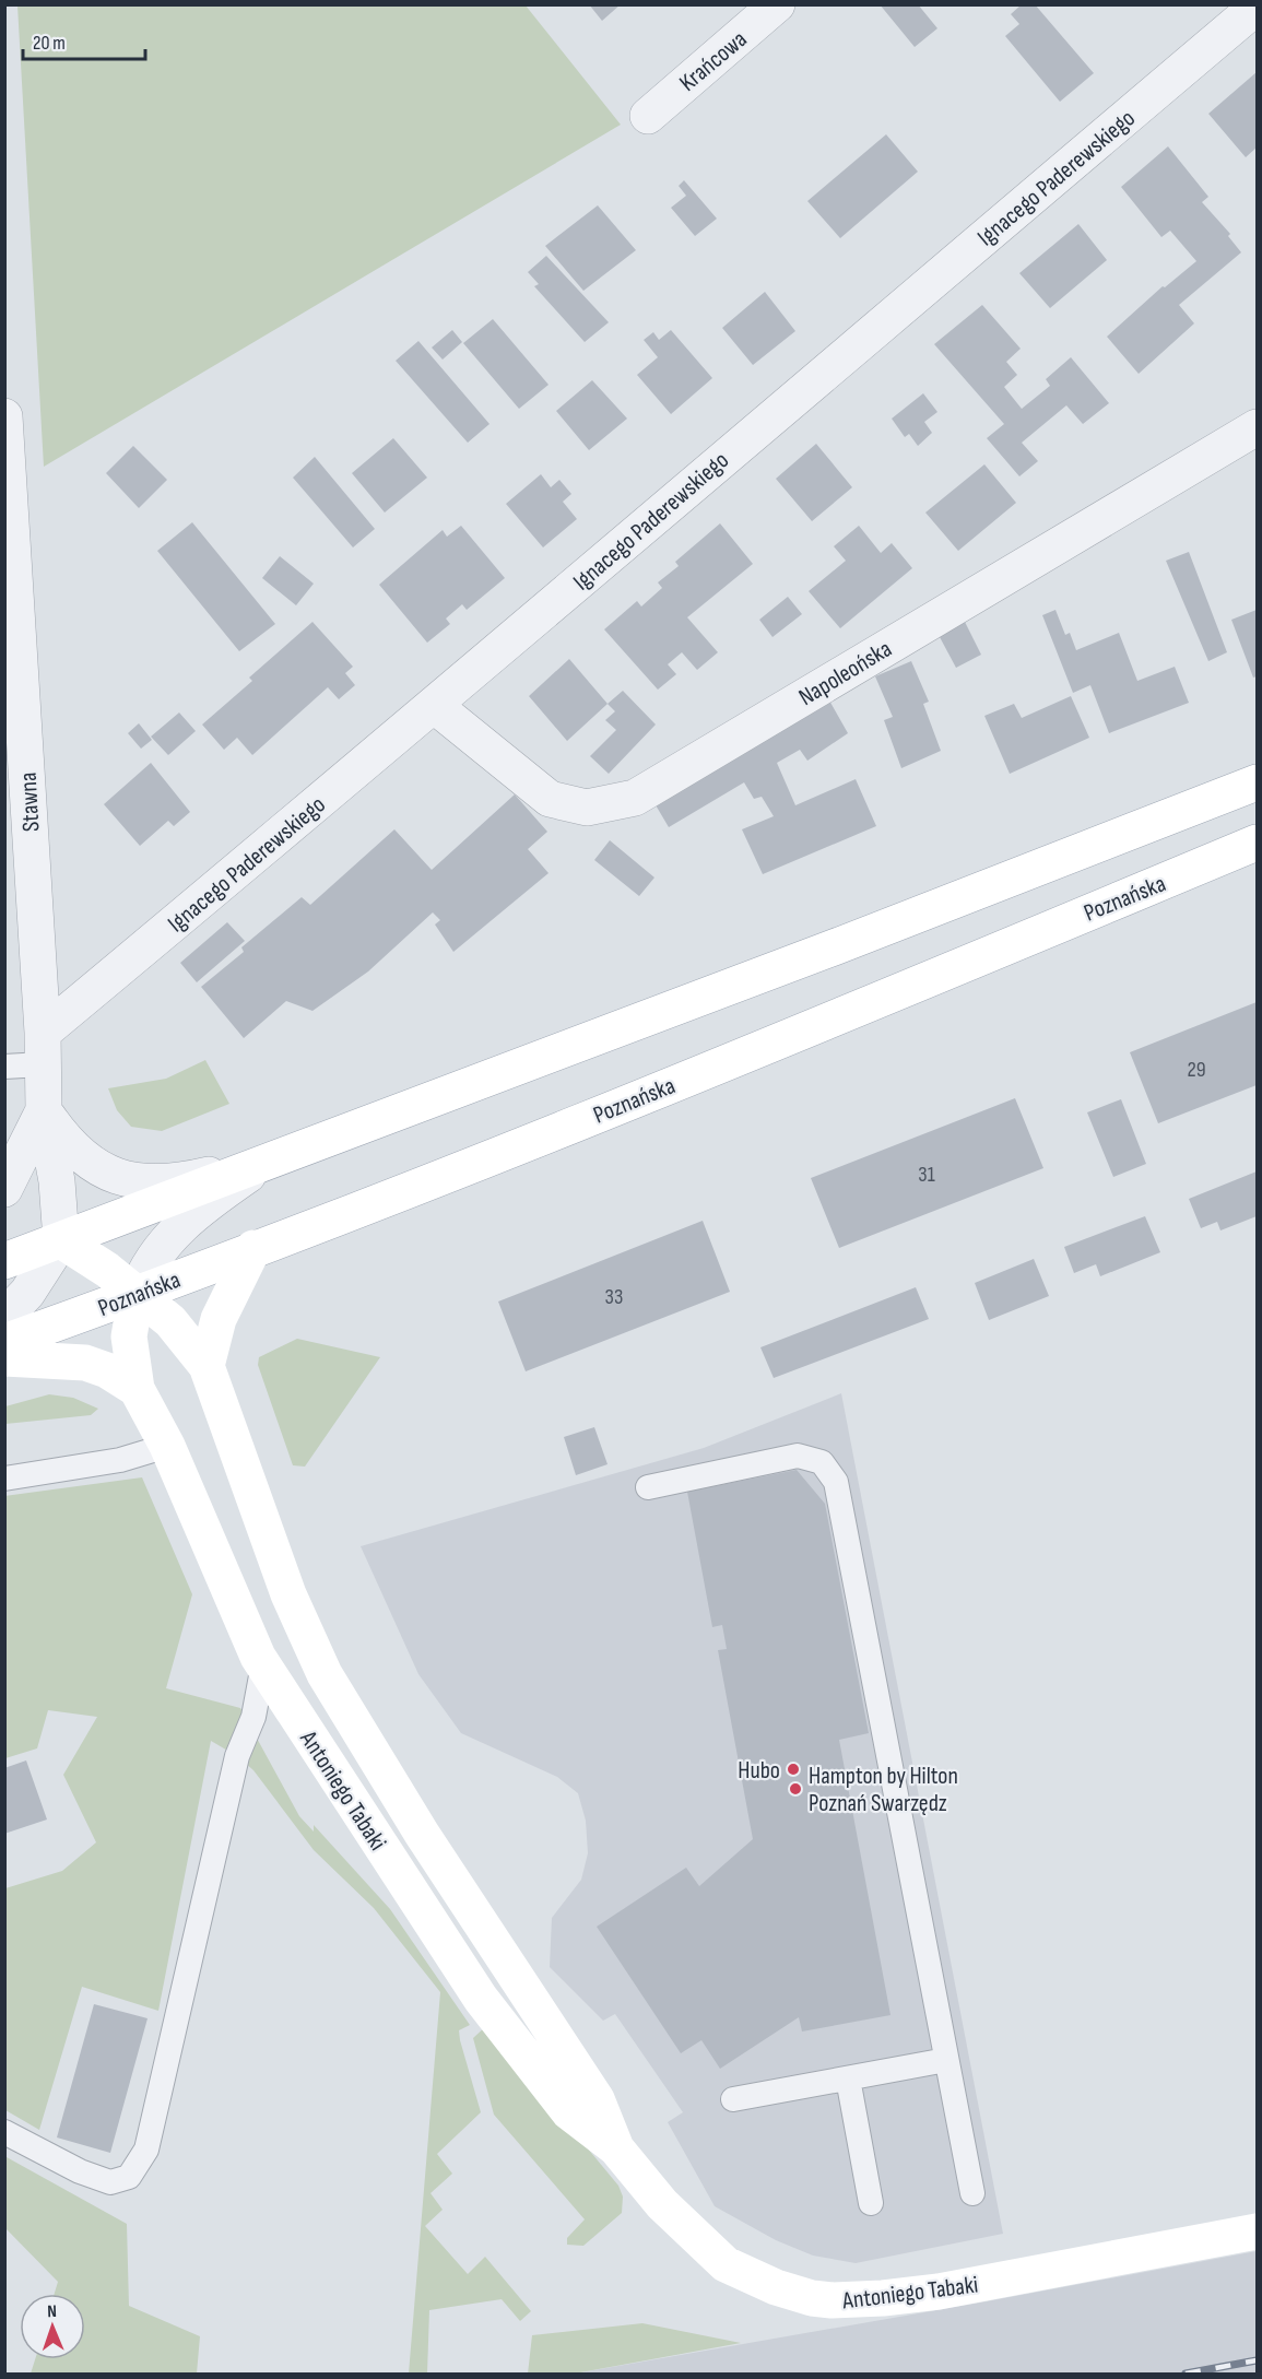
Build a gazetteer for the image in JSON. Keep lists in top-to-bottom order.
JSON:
{
  "streets": {
    "street": [
      "Krańcowa",
      "Ignacego Paderewskiego",
      "Napoleońska",
      "Stawna",
      "Poznańska",
      "Antoniego Tabaki"
    ]
  },
  "crossings": [
    ["Ignacego Paderewskiego", "Napoleońska"],
    ["Ignacego Paderewskiego", "Stawna"],
    ["Stawna", "Antoniego Tabaki"],
    ["Poznańska", "Antoniego Tabaki"]
  ],
  "places": ["Hubo", "Hampton by Hilton Poznań Swarzędz"],
  "house_numbers": ["29", "31", "33"],
  "scale_bar": "20 m",
  "north": "top"
}
